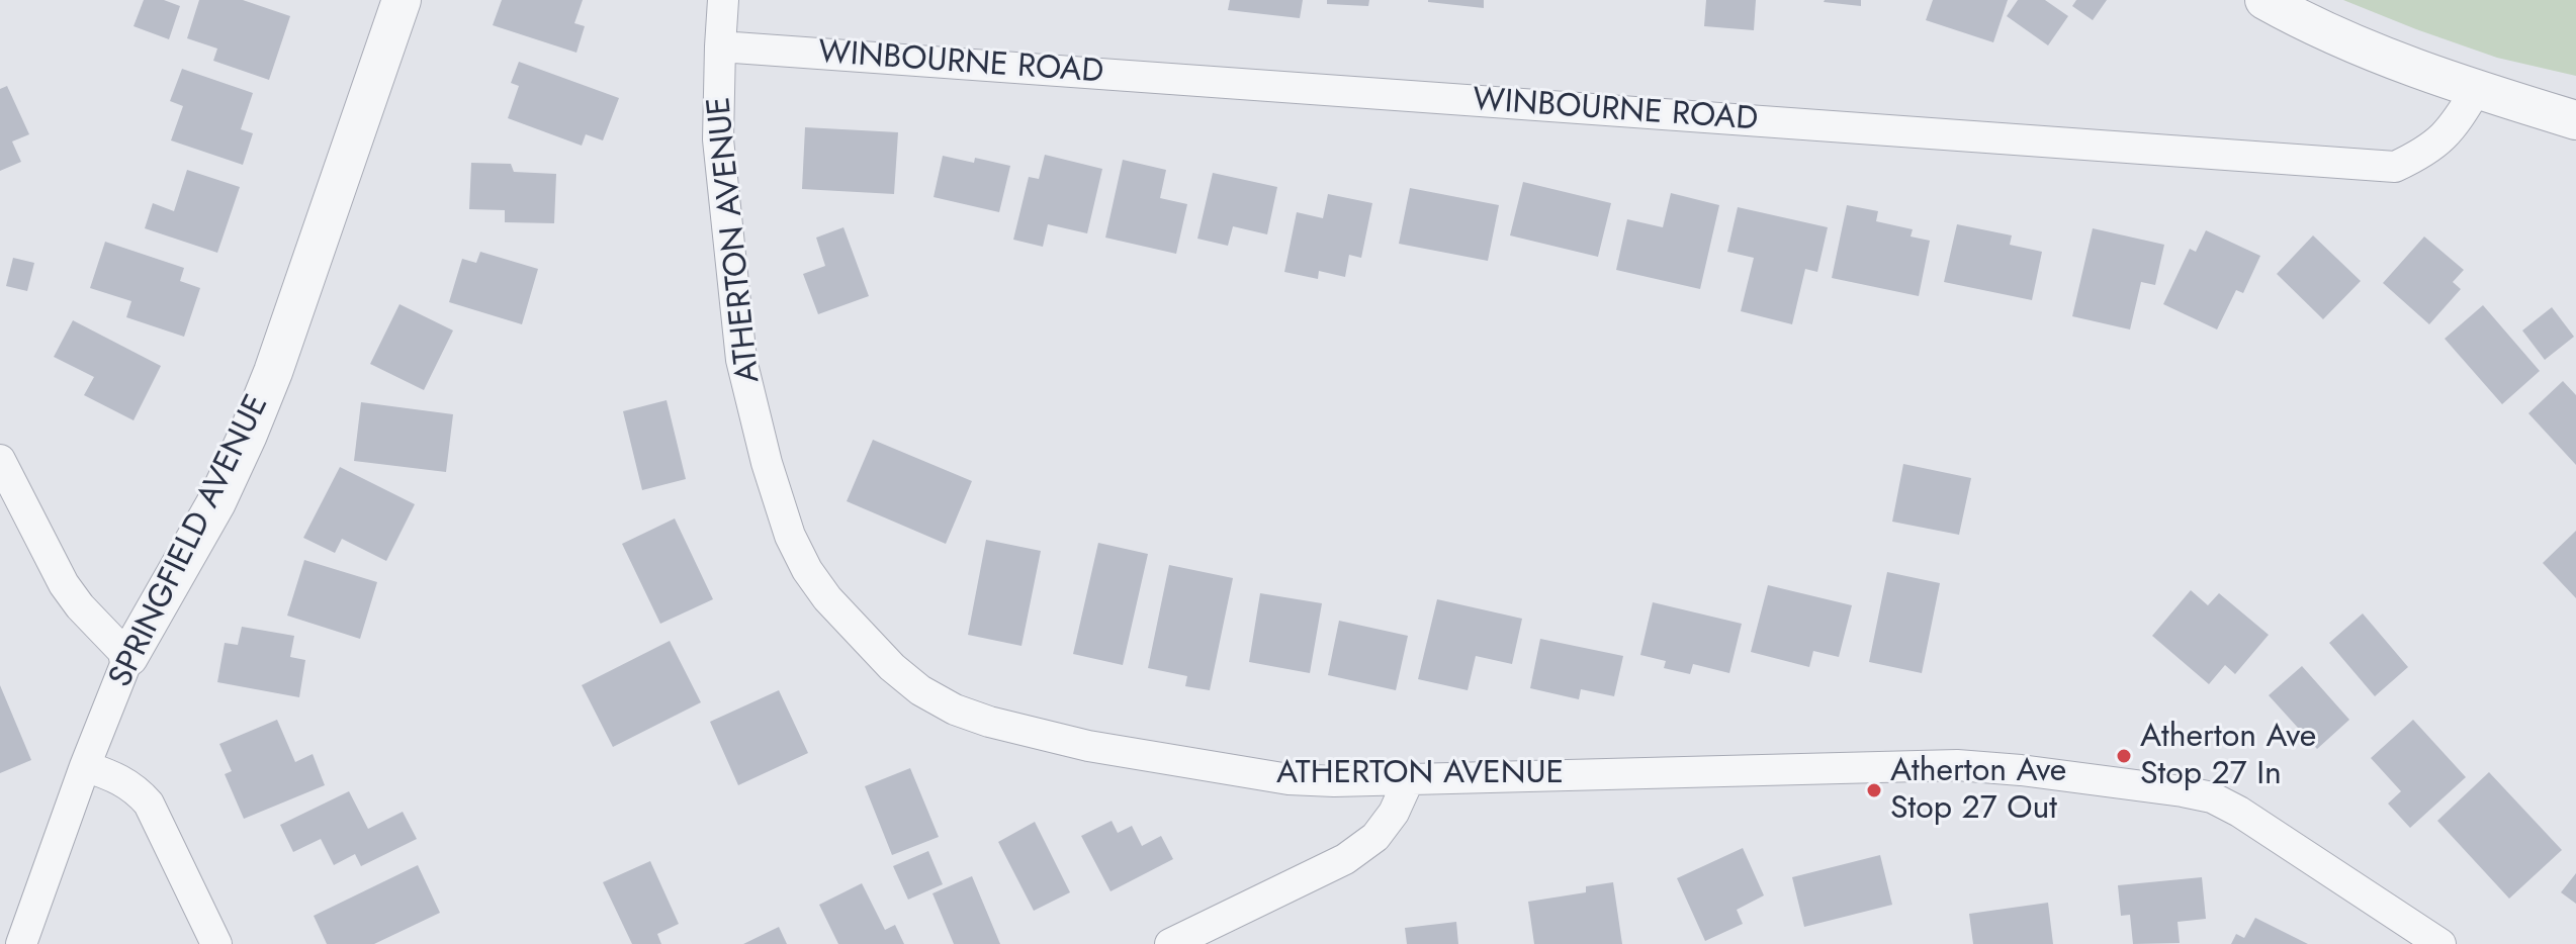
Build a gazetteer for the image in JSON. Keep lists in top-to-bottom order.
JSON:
{
  "streets": {
    "street": ["WINBOURNE ROAD", "ATHERTON AVENUE", "SPRINGFIELD AVENUE"]
  },
  "crossings": [
    ["WINBOURNE ROAD", "ATHERTON AVENUE"]
  ],
  "places": ["Atherton Ave Stop 27 In", "Atherton Ave Stop 27 Out"]
}
